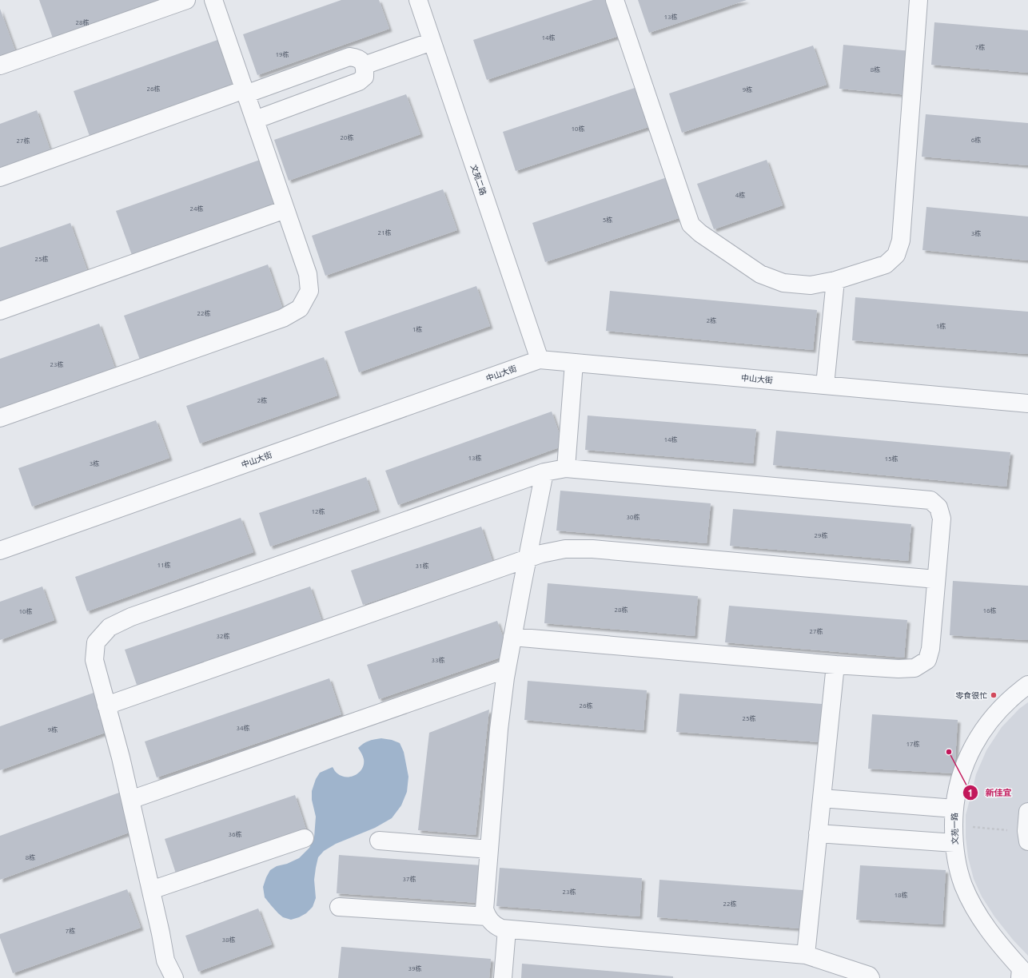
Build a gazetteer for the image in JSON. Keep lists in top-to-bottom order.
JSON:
{
  "streets": {
    "street": ["文苑二路", "中山大街", "文苑一路"]
  },
  "crossings": [
    ["文苑二路", "中山大街"]
  ],
  "places": ["零食很忙", "新佳宜"],
  "house_numbers": [
    "13栋",
    "28栋",
    "14栋",
    "7栋",
    "19栋",
    "8栋",
    "26栋",
    "9栋",
    "10栋",
    "20栋",
    "6栋",
    "27栋",
    "4栋",
    "24栋",
    "5栋",
    "21栋",
    "3栋",
    "25栋",
    "22栋",
    "2栋",
    "1栋",
    "1栋",
    "23栋",
    "2栋",
    "14栋",
    "13栋",
    "15栋",
    "3栋",
    "12栋",
    "30栋",
    "29栋",
    "11栋",
    "31栋",
    "28栋",
    "16栋",
    "10栋",
    "27栋",
    "32栋",
    "33栋",
    "26栋",
    "25栋",
    "34栋",
    "9栋",
    "17栋",
    "36栋",
    "8栋",
    "37栋",
    "23栋",
    "18栋",
    "22栋",
    "7栋",
    "38栋",
    "39栋"
  ]
}
